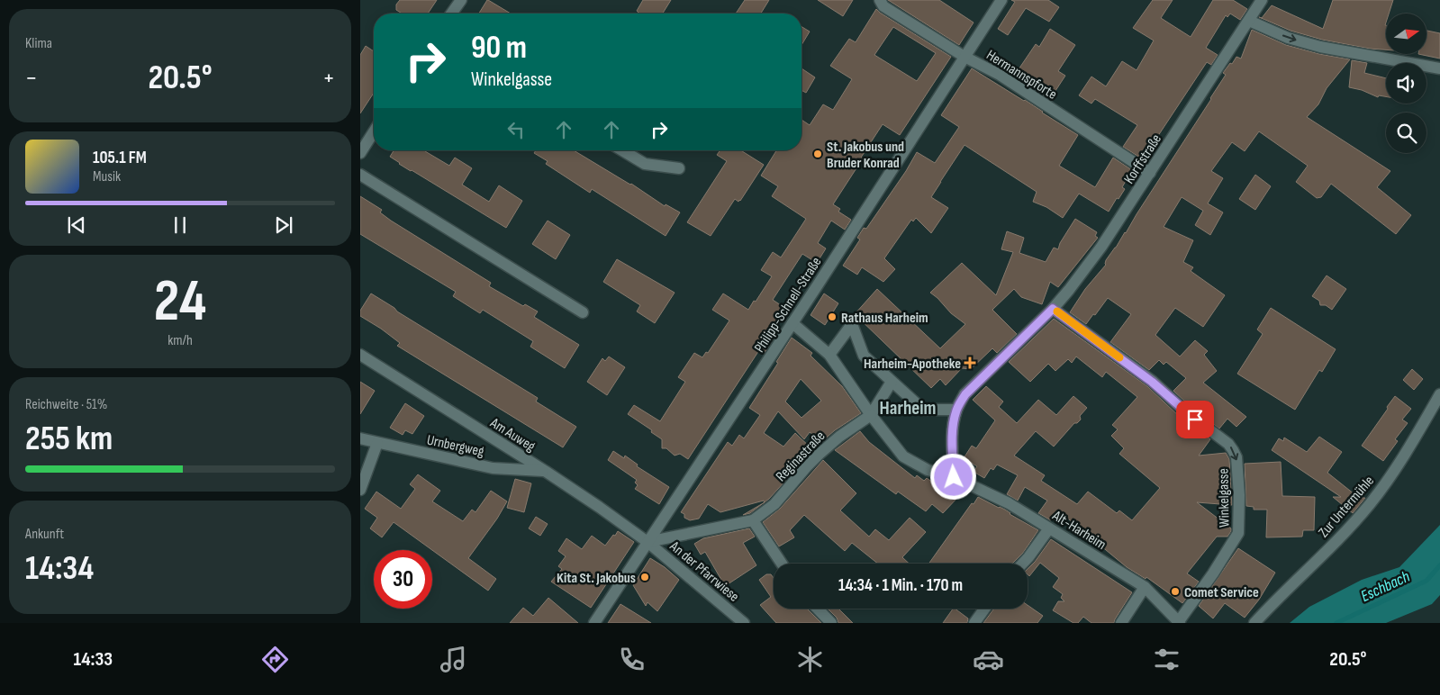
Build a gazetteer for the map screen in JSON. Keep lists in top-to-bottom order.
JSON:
{
  "streets": {
    "street": [
      "Hermannspforte",
      "Korffstraße",
      "Philipp-Schnell-Straße",
      "Am Auweg",
      "Urnbergweg",
      "Reginastraße",
      "Winkelgasse",
      "Zur Untermühle",
      "Alt-Harheim",
      "An der Pfarrwiese"
    ]
  },
  "crossings": [
    ["Hermannspforte", "Korffstraße"],
    ["Hermannspforte", "Philipp-Schnell-Straße"],
    ["Korffstraße", "Winkelgasse"],
    ["Philipp-Schnell-Straße", "Am Auweg"],
    ["Philipp-Schnell-Straße", "Reginastraße"],
    ["Philipp-Schnell-Straße", "Alt-Harheim"],
    ["Philipp-Schnell-Straße", "An der Pfarrwiese"],
    ["Am Auweg", "Urnbergweg"],
    ["Am Auweg", "Reginastraße"],
    ["Am Auweg", "An der Pfarrwiese"],
    ["Reginastraße", "Alt-Harheim"],
    ["Reginastraße", "An der Pfarrwiese"],
    ["Winkelgasse", "Alt-Harheim"]
  ],
  "one_way": ["Winkelgasse"],
  "districts": ["Harheim"],
  "water": ["Eschbach"],
  "places": {
    "other": [
      "St. Jakobus und Bruder Konrad",
      "Rathaus Harheim",
      "Kita St. Jakobus",
      "Comet Service"
    ],
    "health": ["Harheim-Apotheke"]
  },
  "north": "right",
  "page": {
    "tile": [
      "Klima",
      ["24", "km/h"],
      ["Reichweite · 51%", "255 km"],
      ["Ankunft", "14:34"]
    ],
    "turn": ["90 m", "Winkelgasse"],
    "heat": ["−", "20.5°", "+"],
    "song": ["105.1 FM", "Musik"],
    "limit": "30",
    "trip": "14:34 · 1 Min. · 170 m",
    "tabs": ["14:33", "20.5°"]
  }
}
